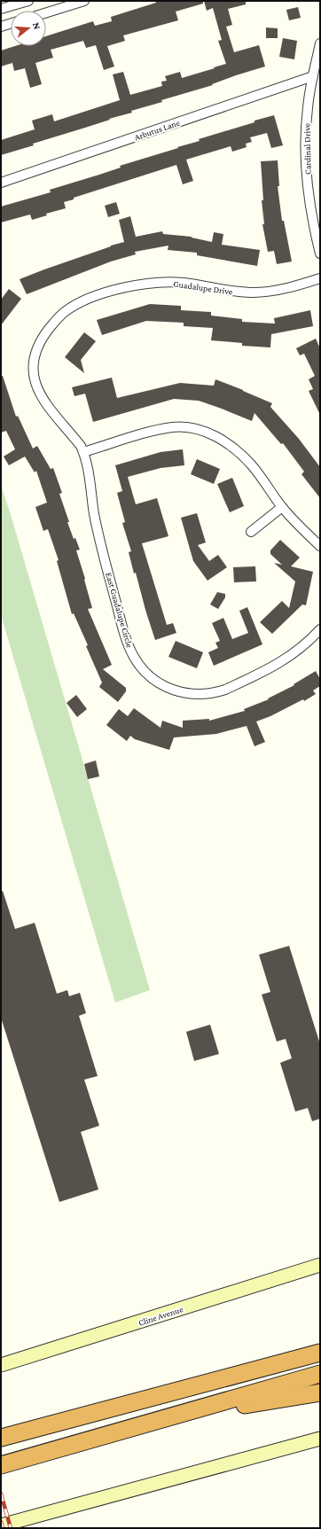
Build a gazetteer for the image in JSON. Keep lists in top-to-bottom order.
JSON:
{
  "streets": {
    "main road": ["Cline Avenue"],
    "street": [
      "Arbutus Lane",
      "Cardinal Drive",
      "Guadalupe Drive",
      "East Guadalupe Circle"
    ]
  },
  "crossings": [
    ["Arbutus Lane", "Cardinal Drive"],
    ["Guadalupe Drive", "East Guadalupe Circle"]
  ],
  "north": "right"
}
